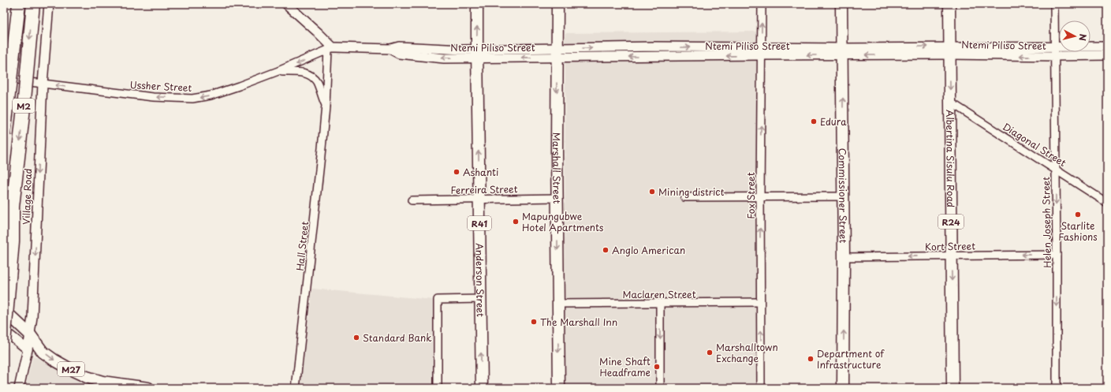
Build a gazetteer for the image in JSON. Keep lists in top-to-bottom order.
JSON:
{
  "streets": {
    "highway": ["M2"],
    "main road": [
      "Albertina Sisulu Road",
      "Marshall Street",
      "Commissioner Street",
      "R24",
      "R41",
      "Anderson Street",
      "M27"
    ],
    "street": [
      "Ntemi Piliso Street",
      "Ussher Street",
      "Diagonal Street",
      "Ferreira Street",
      "Fox Street",
      "Village Road",
      "Helen Joseph Street",
      "Hall Street",
      "Kort Street",
      "Maclaren Street"
    ]
  },
  "crossings": [
    ["Ntemi Piliso Street", "Ussher Street"],
    ["Ntemi Piliso Street", "Albertina Sisulu Road"],
    ["Ntemi Piliso Street", "Marshall Street"],
    ["Ntemi Piliso Street", "Fox Street"],
    ["Ntemi Piliso Street", "Commissioner Street"],
    ["Ntemi Piliso Street", "Helen Joseph Street"],
    ["Ntemi Piliso Street", "R41"],
    ["Ntemi Piliso Street", "Hall Street"],
    ["Ntemi Piliso Street", "Anderson Street"],
    ["Ussher Street", "M2"],
    ["Ussher Street", "Village Road"],
    ["Ussher Street", "Hall Street"],
    ["Diagonal Street", "Albertina Sisulu Road"],
    ["Diagonal Street", "Helen Joseph Street"],
    ["Albertina Sisulu Road", "Kort Street"],
    ["Marshall Street", "Ferreira Street"],
    ["Marshall Street", "Maclaren Street"],
    ["Ferreira Street", "Anderson Street"],
    ["Fox Street", "Maclaren Street"],
    ["Commissioner Street", "Kort Street"],
    ["Village Road", "M27"],
    ["Helen Joseph Street", "Kort Street"],
    ["R41", "Anderson Street"]
  ],
  "one_way": [
    "Ussher Street",
    "Albertina Sisulu Road",
    "Marshall Street",
    "Fox Street",
    "Commissioner Street",
    "Village Road",
    "Helen Joseph Street",
    "Kort Street",
    "Anderson Street"
  ],
  "places": [
    "Edura",
    "Ashanti",
    "Mining district",
    "Starlite Fashions",
    "Mapungubwe Hotel Apartments",
    "Anglo American",
    "The Marshall Inn",
    "Standard Bank",
    "Marshalltown Exchange",
    "Department of Infrastructure",
    "Mine Shaft Headframe"
  ],
  "north": "right"
}
